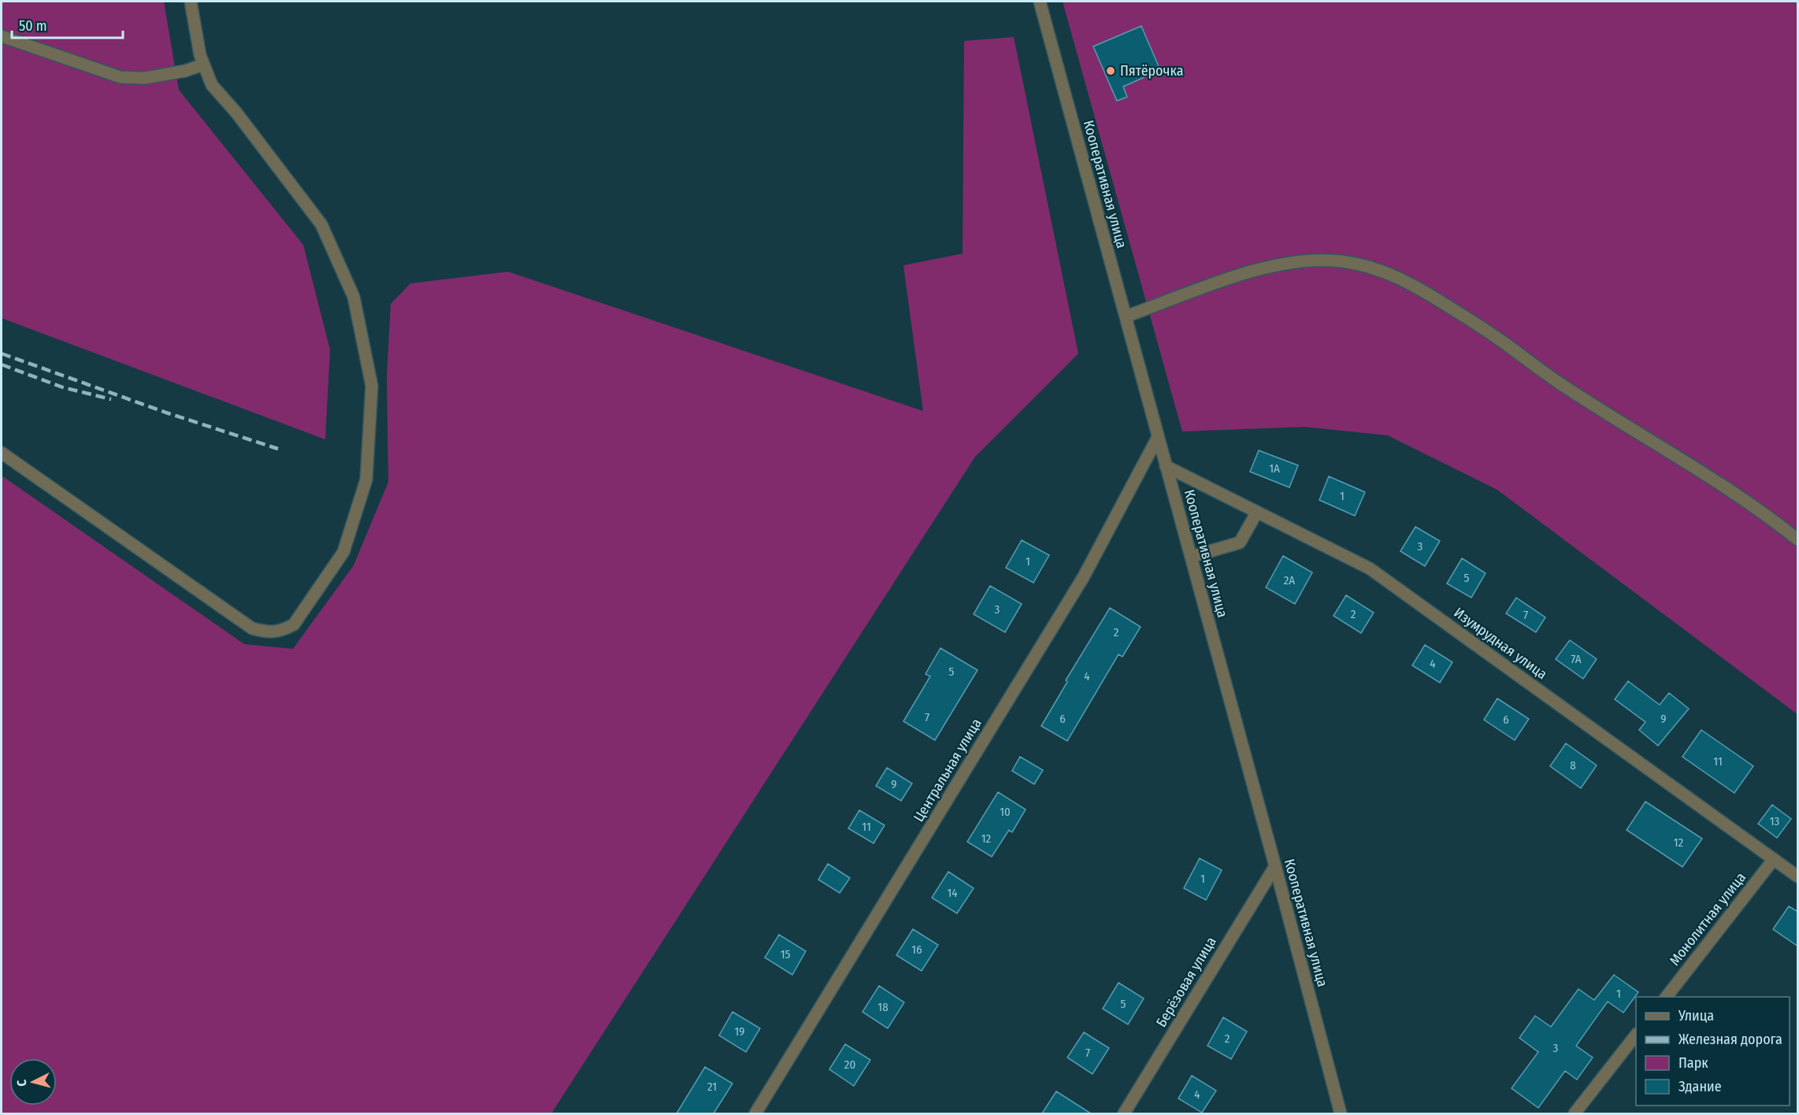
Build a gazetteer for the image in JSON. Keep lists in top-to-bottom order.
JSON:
{
  "streets": {
    "street": [
      "Кооперативная улица",
      "Изумрудная улица",
      "Центральная улица",
      "Монолитная улица",
      "Берёзовая улица"
    ]
  },
  "crossings": [
    ["Кооперативная улица", "Изумрудная улица"],
    ["Кооперативная улица", "Центральная улица"],
    ["Кооперативная улица", "Берёзовая улица"],
    ["Изумрудная улица", "Монолитная улица"]
  ],
  "places": ["Пятёрочка"],
  "house_numbers": [
    "1А",
    "1",
    "3",
    "1",
    "5",
    "2А",
    "3",
    "2",
    "7",
    "2",
    "7А",
    "4",
    "5",
    "4",
    "7",
    "6",
    "9",
    "6",
    "11",
    "8",
    "9",
    "10",
    "13",
    "11",
    "12",
    "12",
    "1",
    "14",
    "16",
    "15",
    "1",
    "5",
    "18",
    "19",
    "2",
    "3",
    "7",
    "20",
    "21",
    "4"
  ],
  "legend": [
    "Улица",
    "Железная дорога",
    "Парк",
    "Здание"
  ],
  "scale_bar": "50 m",
  "north": "left"
}
